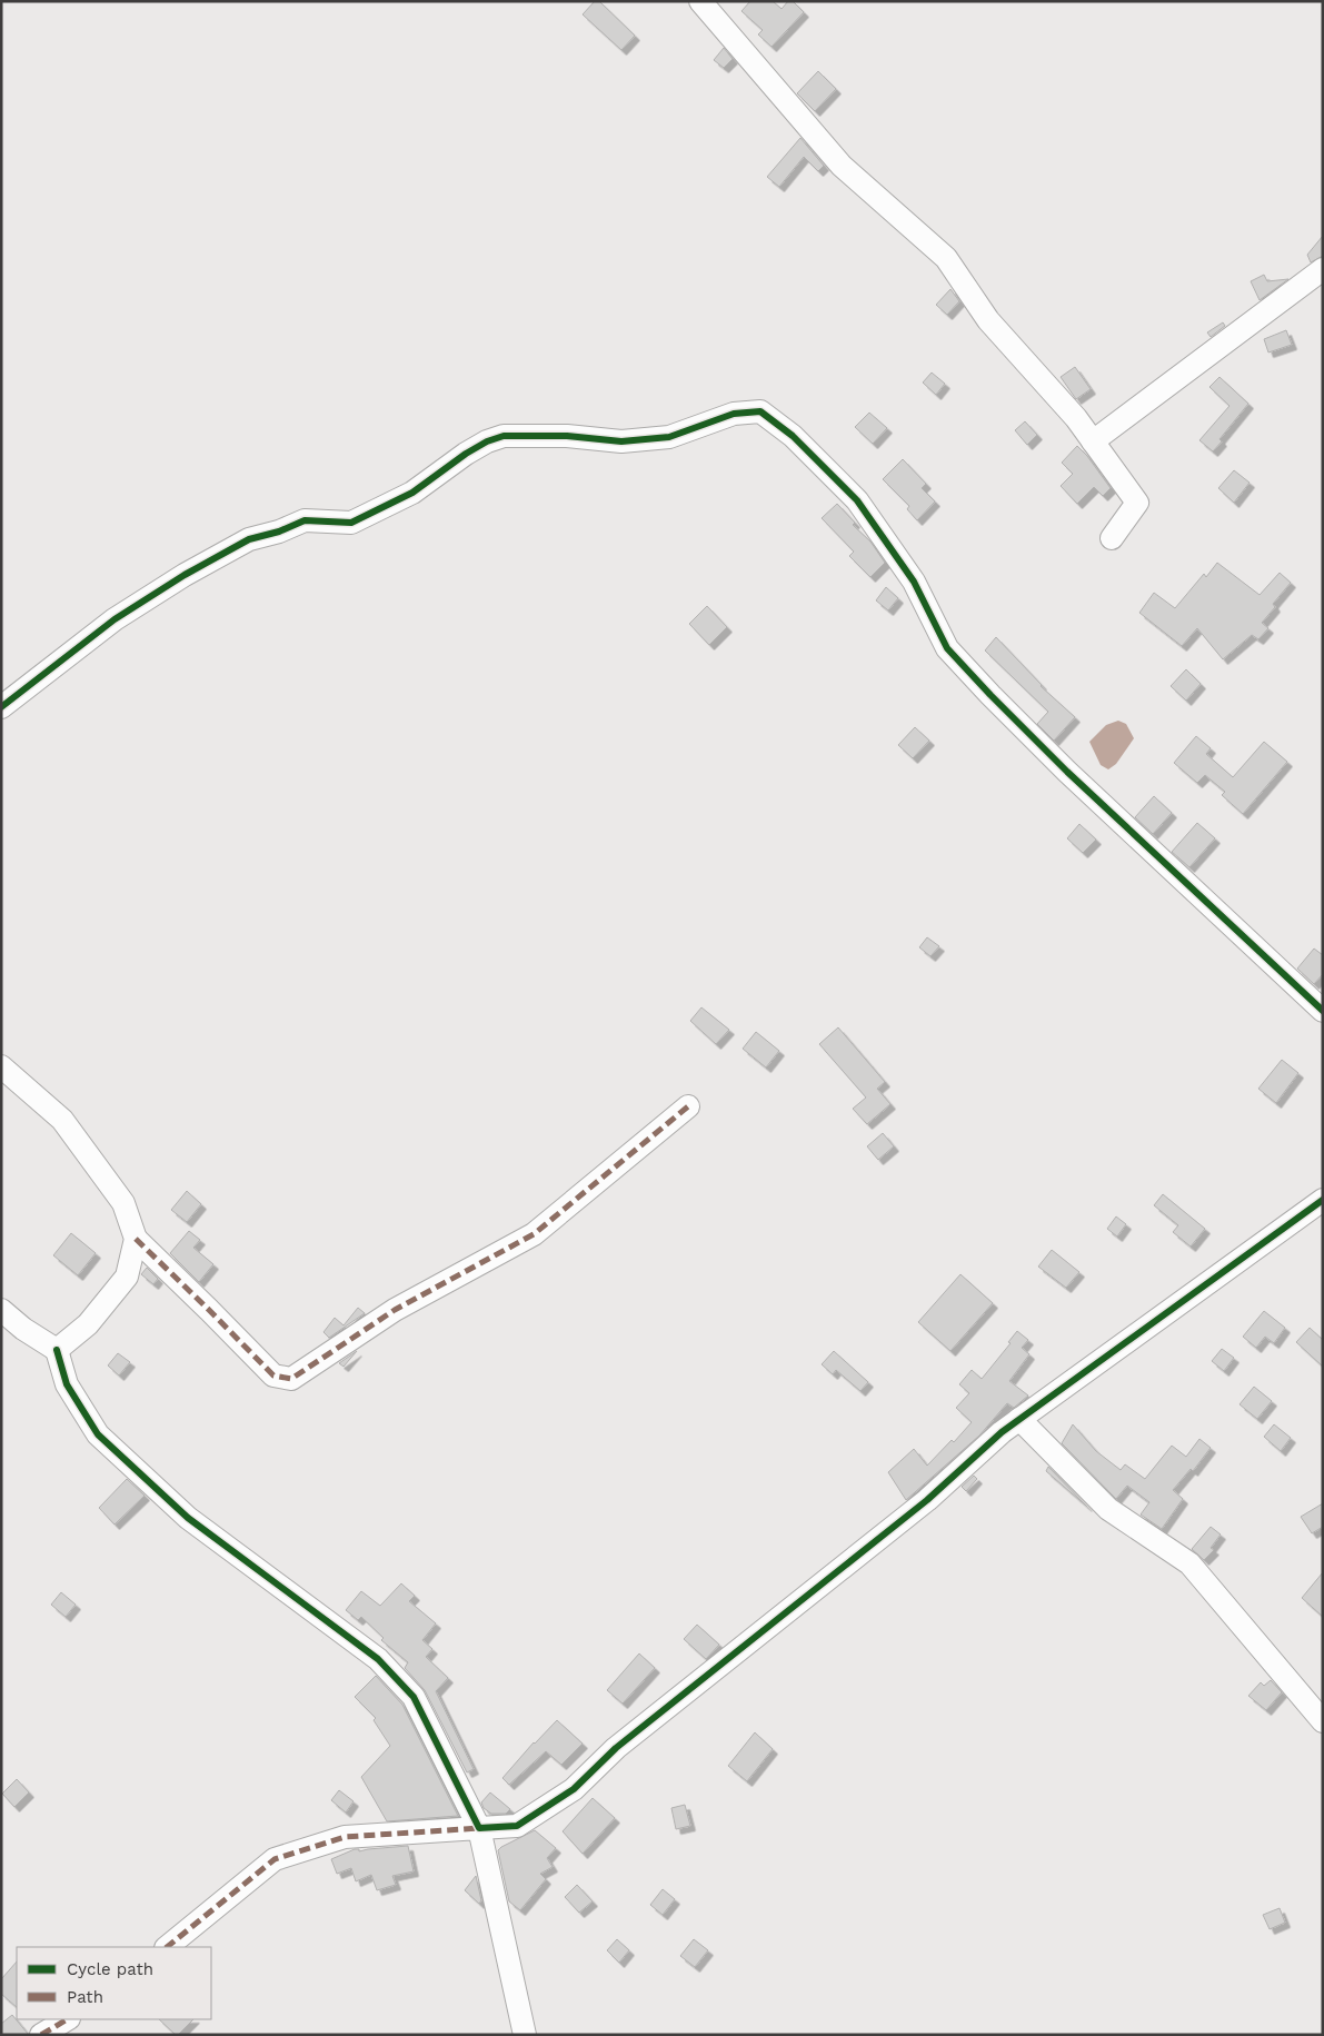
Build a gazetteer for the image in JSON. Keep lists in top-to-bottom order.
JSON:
{
  "legend": ["Cycle path", "Path"]
}
